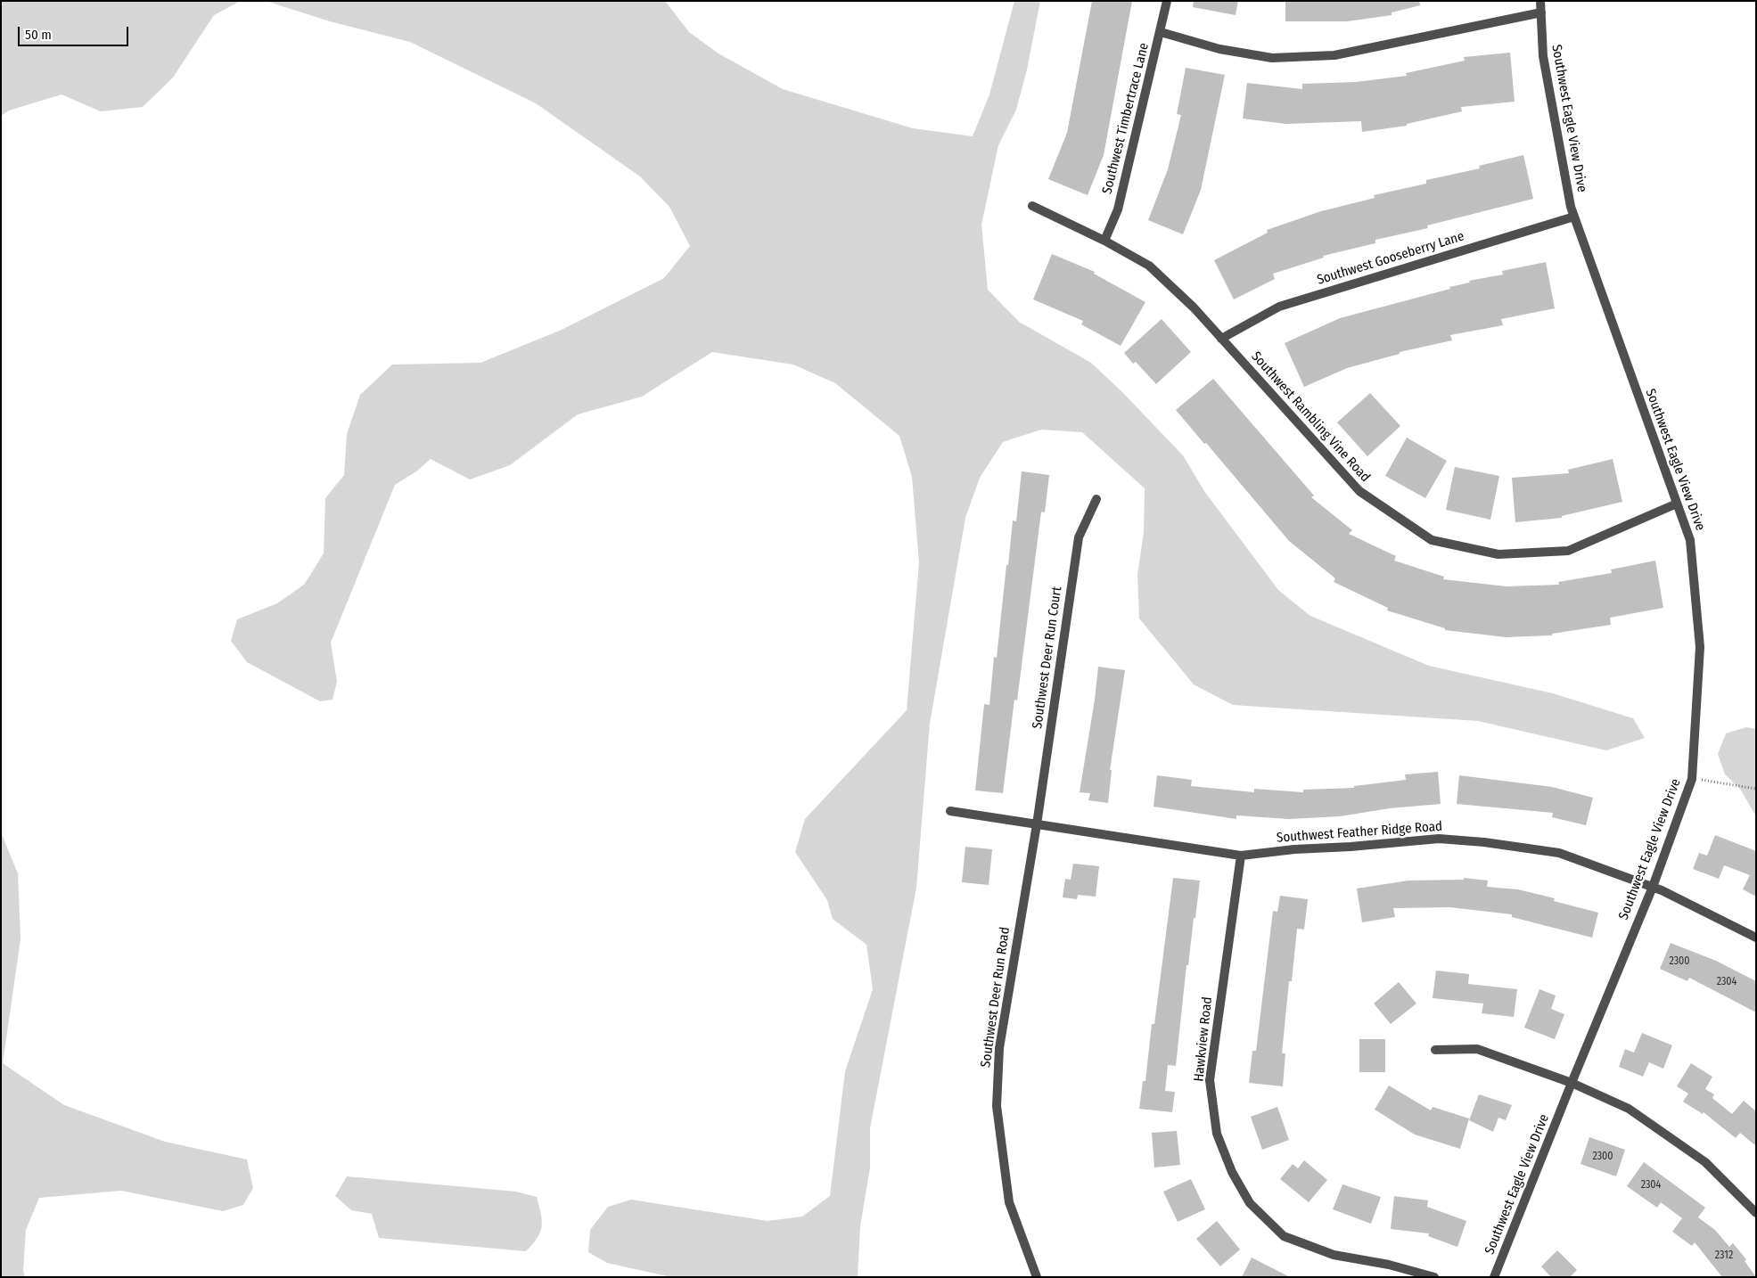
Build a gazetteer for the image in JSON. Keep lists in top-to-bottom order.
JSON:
{
  "streets": {
    "street": [
      "Southwest Timbertrace Lane",
      "Southwest Eagle View Drive",
      "Southwest Gooseberry Lane",
      "Southwest Rambling Vine Road",
      "Southwest Deer Run Court",
      "Southwest Feather Ridge Road",
      "Southwest Deer Run Road",
      "Hawkview Road"
    ]
  },
  "crossings": [
    ["Southwest Timbertrace Lane", "Southwest Rambling Vine Road"],
    ["Southwest Eagle View Drive", "Southwest Gooseberry Lane"],
    ["Southwest Eagle View Drive", "Southwest Rambling Vine Road"],
    ["Southwest Eagle View Drive", "Southwest Feather Ridge Road"],
    ["Southwest Gooseberry Lane", "Southwest Rambling Vine Road"],
    ["Southwest Deer Run Court", "Southwest Feather Ridge Road"],
    ["Southwest Deer Run Court", "Southwest Deer Run Road"],
    ["Southwest Feather Ridge Road", "Southwest Deer Run Road"],
    ["Southwest Feather Ridge Road", "Hawkview Road"]
  ],
  "house_numbers": [
    "2300",
    "2304",
    "2300",
    "2304",
    "2312"
  ],
  "scale_bar": "50 m"
}
